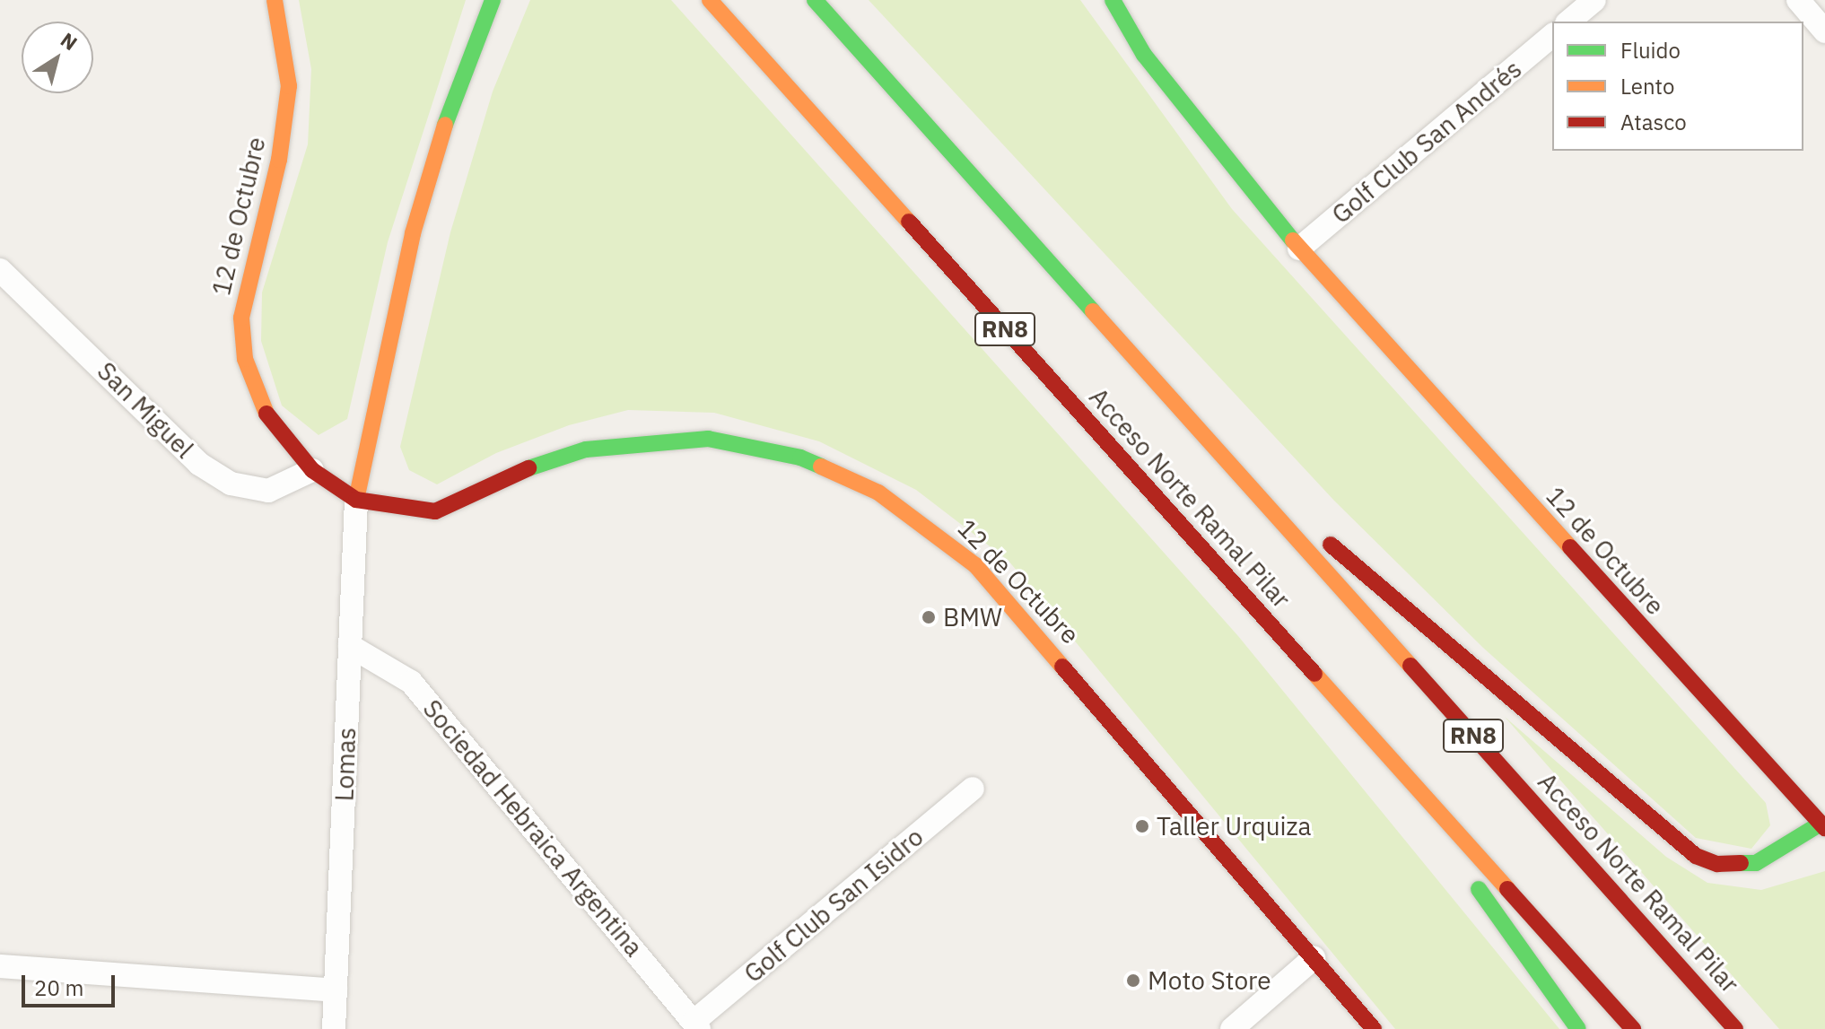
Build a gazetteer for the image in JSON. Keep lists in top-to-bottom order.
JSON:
{
  "streets": {
    "main road": ["12 de Octubre", "RN8", "Acceso Norte Ramal Pilar"],
    "street": [
      "Golf Club San Andrés",
      "San Miguel",
      "Lomas",
      "Sociedad Hebraica Argentina",
      "Golf Club San Isidro"
    ]
  },
  "crossings": [
    ["Golf Club San Andrés", "12 de Octubre"],
    ["12 de Octubre", "San Miguel"],
    ["12 de Octubre", "Lomas"],
    ["Lomas", "Sociedad Hebraica Argentina"],
    ["Sociedad Hebraica Argentina", "Golf Club San Isidro"]
  ],
  "places": ["BMW", "Taller Urquiza", "Moto Store"],
  "legend": ["Fluido", "Lento", "Atasco"],
  "scale_bar": "20 m",
  "north": "top right"
}
